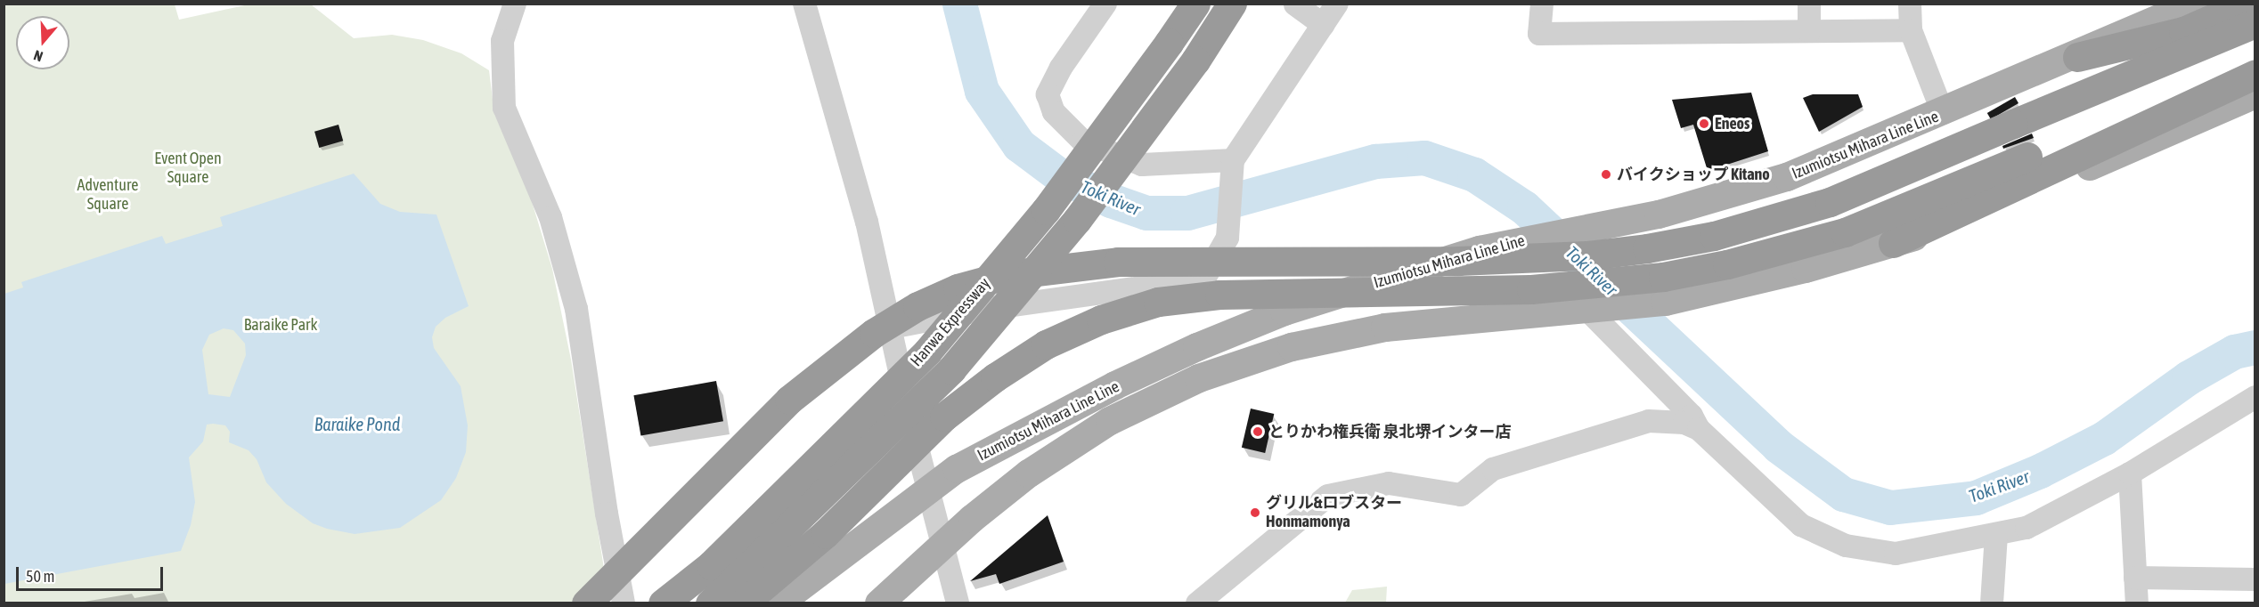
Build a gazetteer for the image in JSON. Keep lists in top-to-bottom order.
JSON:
{
  "streets": {
    "highway": ["Hanwa Expressway"],
    "main road": ["Izumiotsu Mihara Line Line"]
  },
  "water": ["Toki River", "Baraike Pond"],
  "parks": ["Event Open Square", "Adventure Square", "Baraike Park"],
  "places": [
    "Eneos",
    "バイクショップ Kitano",
    "とりかわ権兵衛 泉北堺インター店",
    "グリル&ロブスター Honmamonya"
  ],
  "scale_bar": "50 m",
  "north": "bottom"
}
